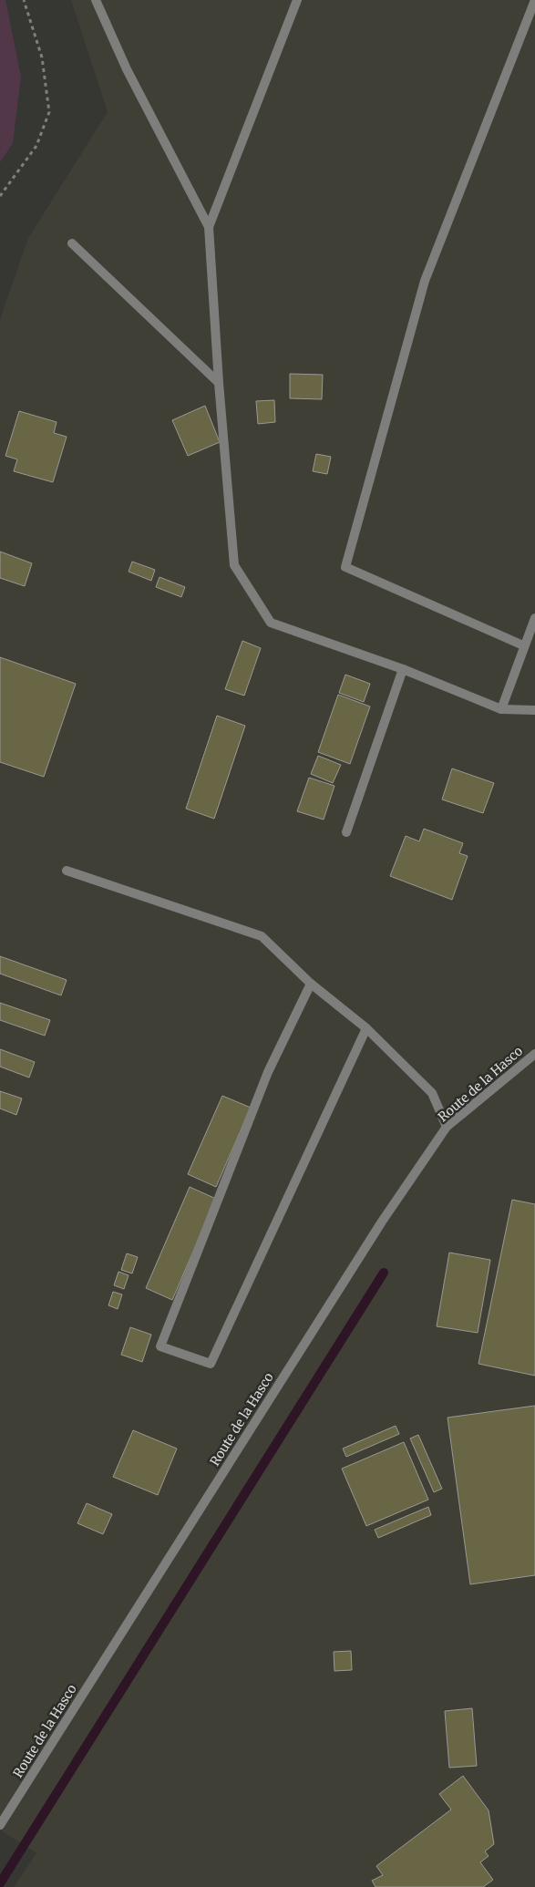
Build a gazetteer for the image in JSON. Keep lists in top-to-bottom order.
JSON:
{
  "streets": {
    "lane": ["Route de la Hasco"]
  }
}
